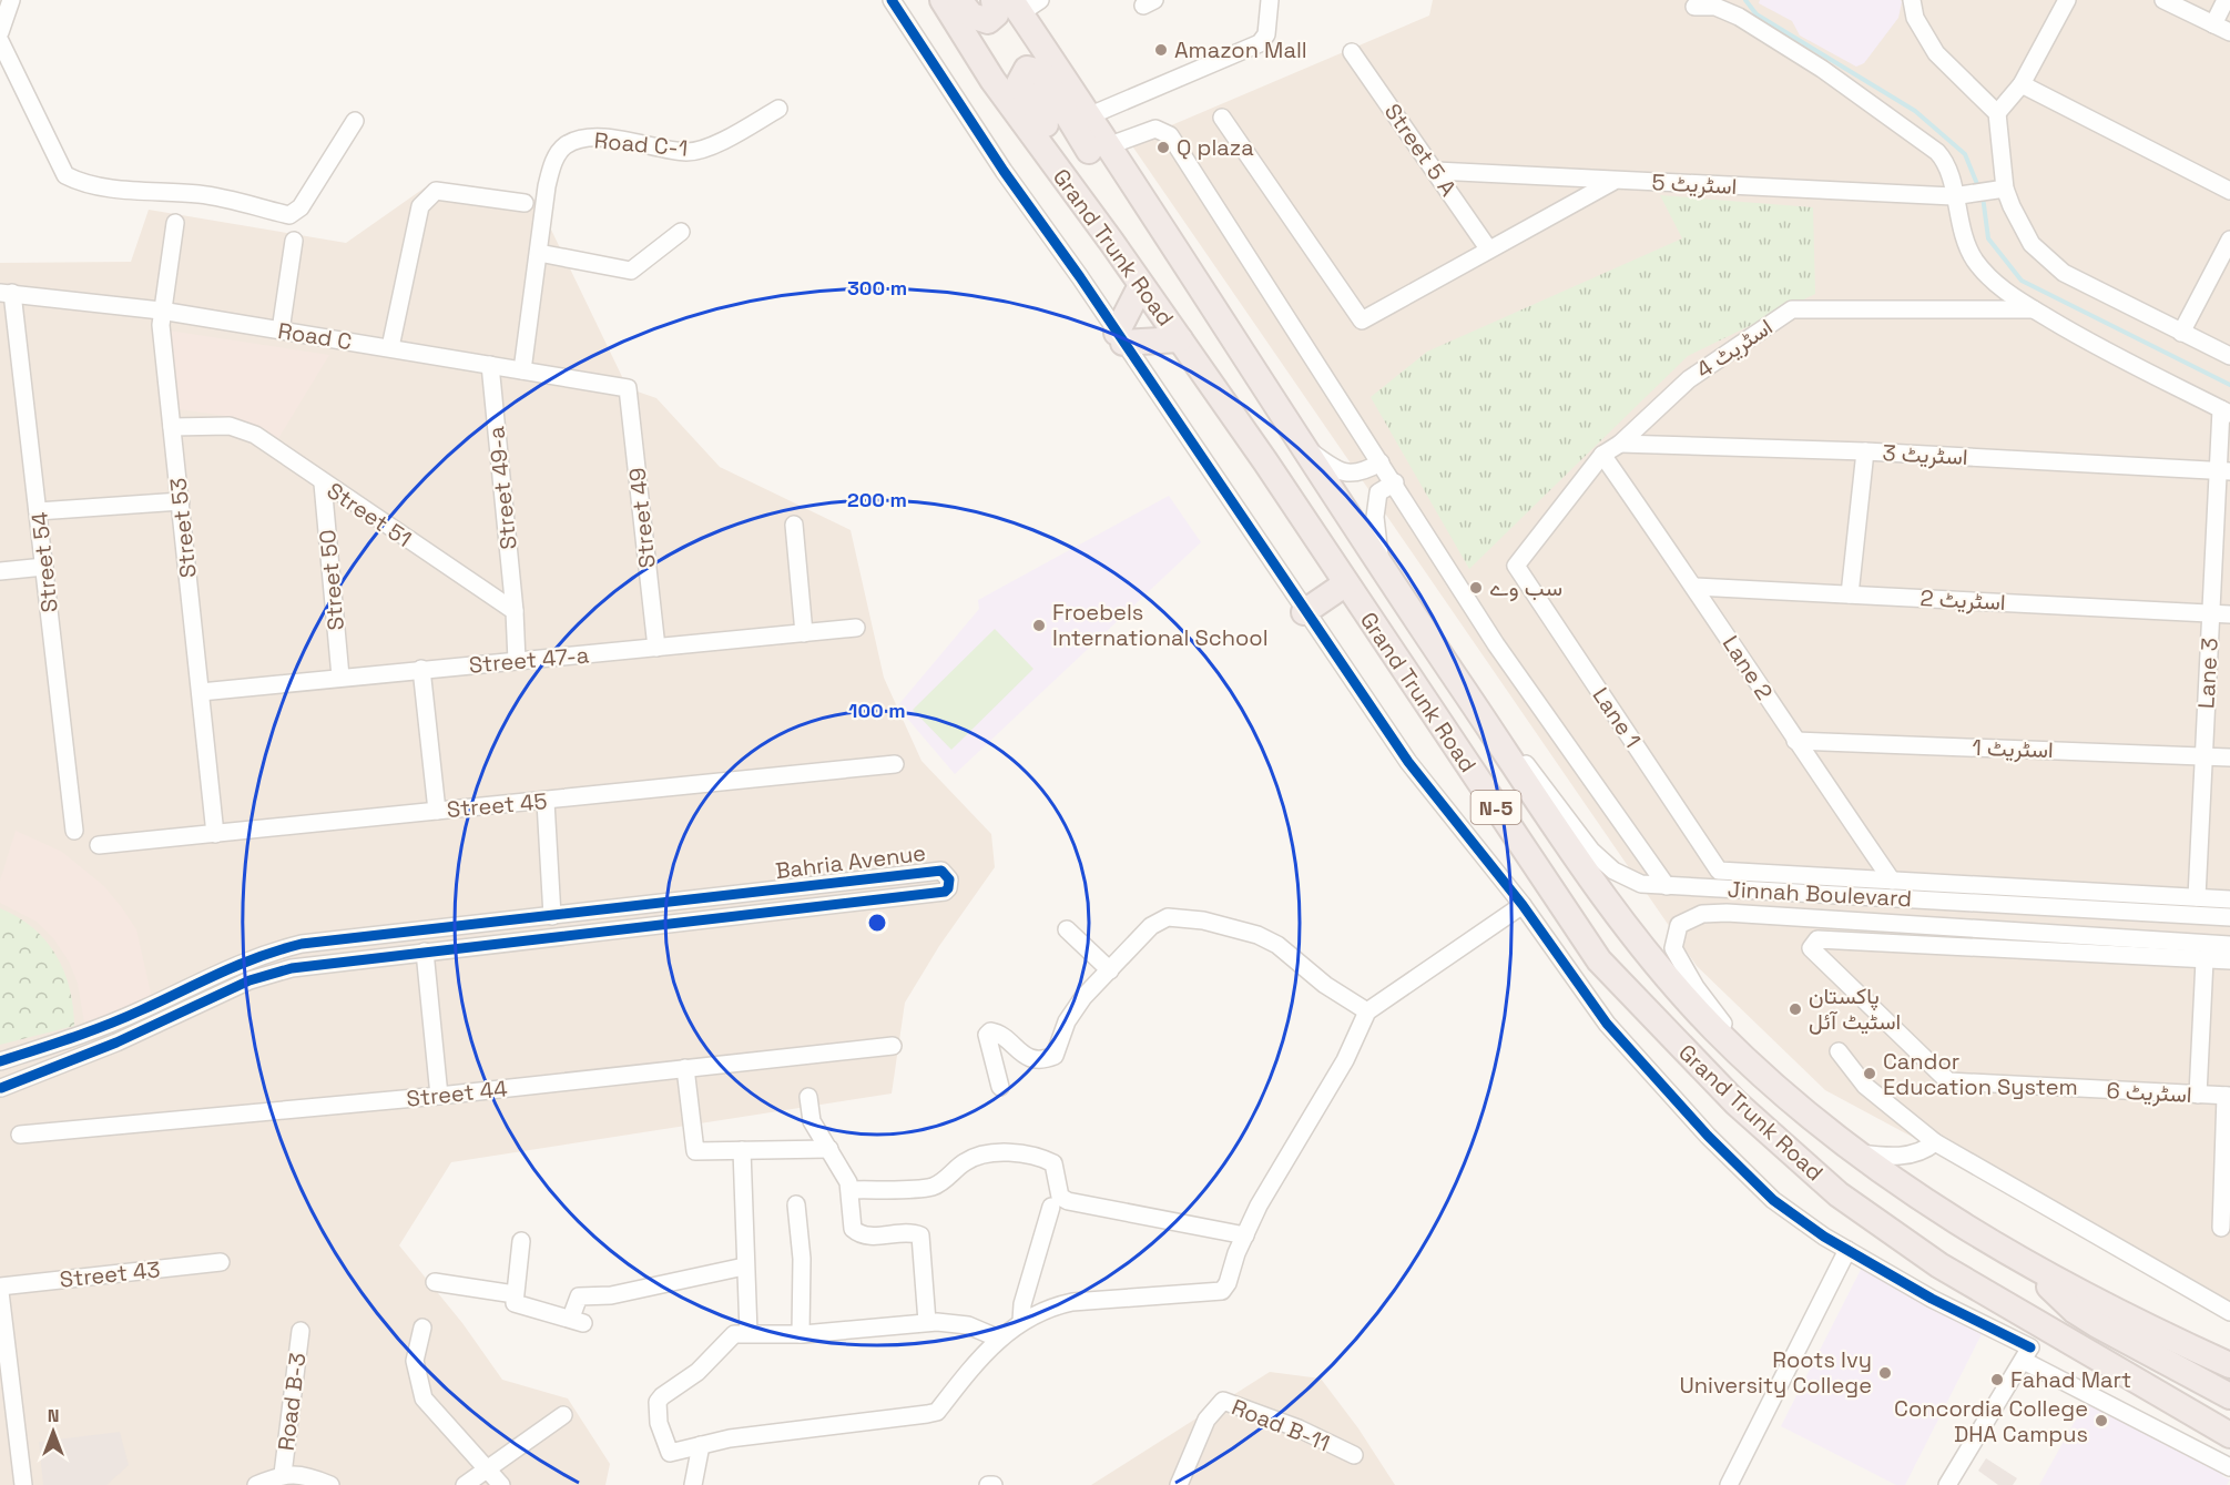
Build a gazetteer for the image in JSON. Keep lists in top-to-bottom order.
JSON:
{
  "streets": {
    "highway": ["Grand Trunk Road", "N-5"],
    "street": [
      "Road C-1",
      "Street 5 A",
      "اسٹریٹ 5",
      "Road C",
      "اسٹریٹ 4",
      "اسٹریٹ 3",
      "Street 49-a",
      "Street 51",
      "Street 49",
      "Street 53",
      "Street 54",
      "Street 50",
      "اسٹریٹ 2",
      "Street 47-a",
      "Lane 2",
      "Lane 3",
      "Lane 1",
      "اسٹریٹ 1",
      "Street 45",
      "Bahria Avenue",
      "Jinnah Boulevard",
      "اسٹریٹ 6",
      "Street 44",
      "Street 43",
      "Road B-3",
      "Road B-11"
    ]
  },
  "crossings": [
    ["Road C-1", "Road C"],
    ["Street 5 A", "اسٹریٹ 5"],
    ["Grand Trunk Road", "Jinnah Boulevard"],
    ["Road C", "Street 49-a"],
    ["Road C", "Street 49"],
    ["Road C", "Street 53"],
    ["Road C", "Street 54"],
    ["اسٹریٹ 4", "اسٹریٹ 3"],
    ["اسٹریٹ 4", "Lane 2"],
    ["اسٹریٹ 4", "Lane 1"],
    ["اسٹریٹ 3", "Lane 3"],
    ["Street 49-a", "Street 51"],
    ["Street 51", "Street 53"],
    ["Street 51", "Street 50"],
    ["Street 49", "Street 47-a"],
    ["Street 53", "Street 47-a"],
    ["Street 53", "Street 45"],
    ["Street 50", "Street 47-a"],
    ["اسٹریٹ 2", "Lane 2"],
    ["اسٹریٹ 2", "Lane 3"],
    ["Lane 2", "Lane 1"],
    ["Lane 2", "اسٹریٹ 1"],
    ["Lane 3", "اسٹریٹ 1"]
  ],
  "places": [
    "Amazon Mall",
    "Q plaza",
    "سب وے",
    "Froebels International School",
    "پاکستان اسٹیٹ آئل",
    "Candor Education System",
    "Roots Ivy University College",
    "Fahad Mart",
    "Concordia College DHA Campus"
  ],
  "north": "top",
  "rings": ["300 m", "200 m", "100 m"]
}
